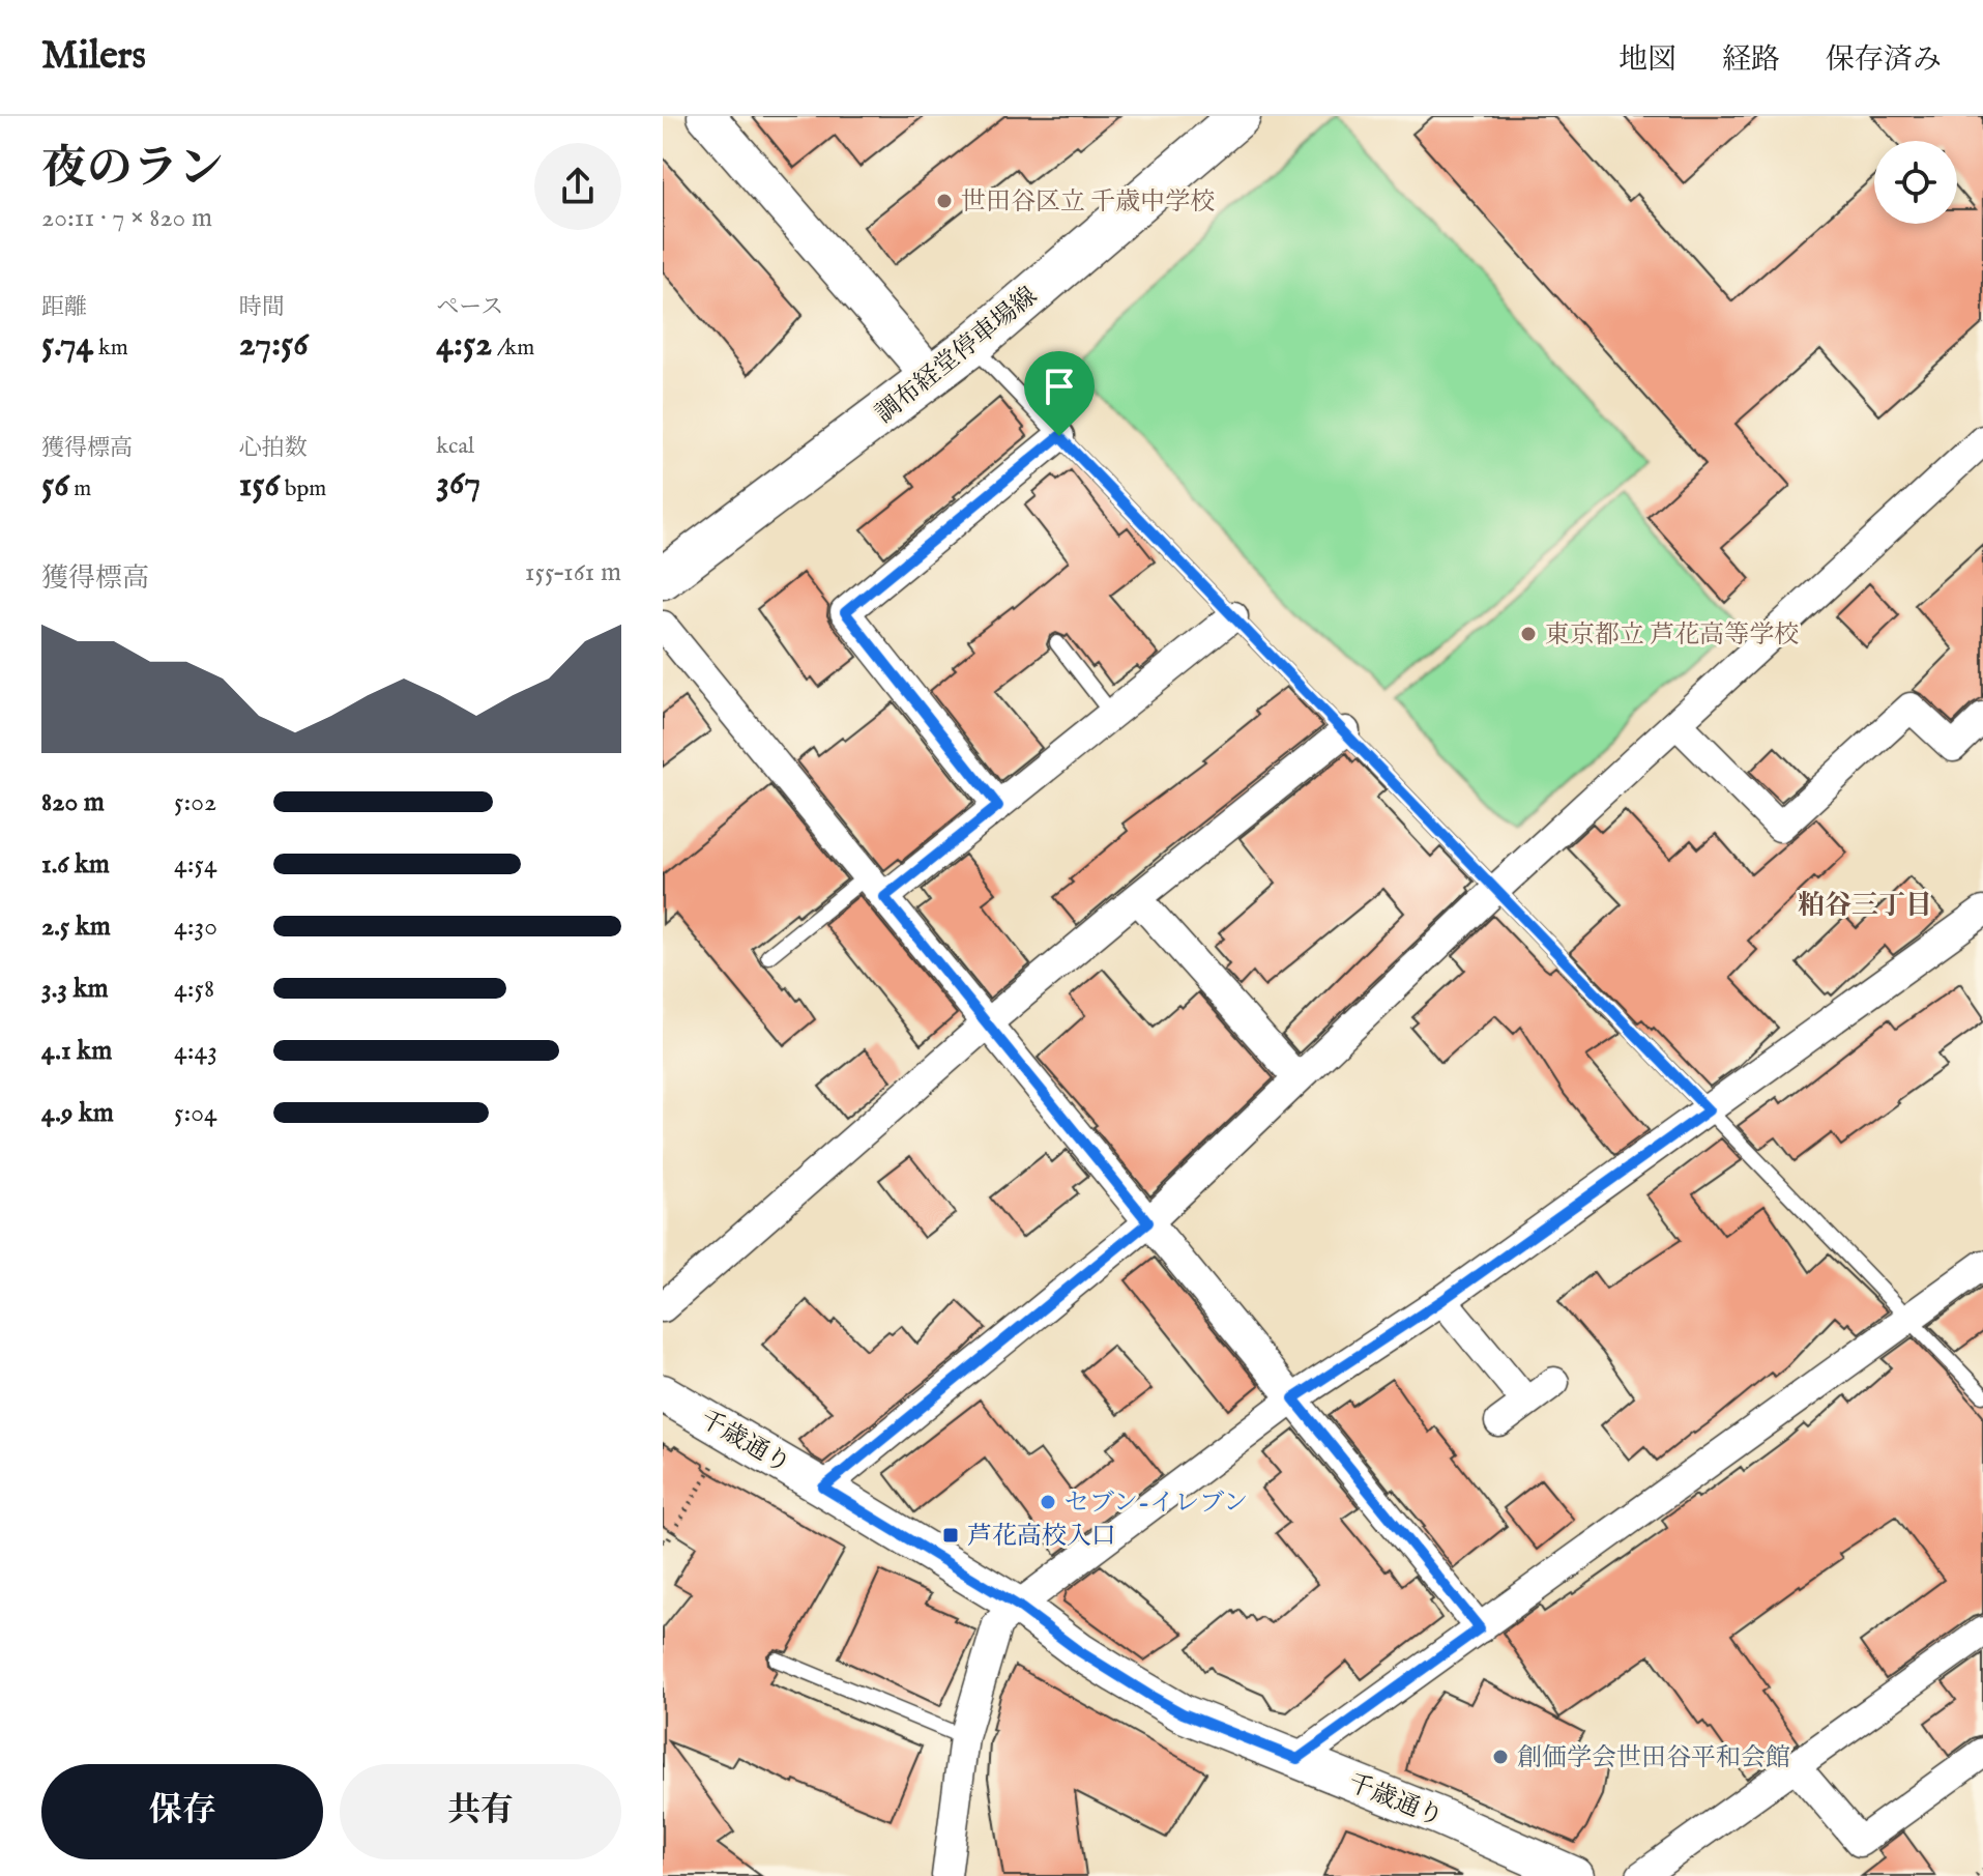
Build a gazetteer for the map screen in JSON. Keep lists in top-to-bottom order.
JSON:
{
  "streets": {
    "main road": ["調布経堂停車場線"],
    "street": ["千歳通り"]
  },
  "districts": ["粕谷三丁目"],
  "places": {
    "other": [
      "世田谷区立 千歳中学校",
      "東京都立 芦花高等学校",
      "セブン-イレブン",
      "創価学会世田谷平和会館"
    ],
    "transit": ["芦花高校入口"]
  },
  "page": {
    "header": "Milers",
    "nav": ["地図", "経路", "保存済み"],
    "heading": ["夜のラン", "20:11 · 7 × 820 m"],
    "stats": [
      ["距離", "5.74 km"],
      ["時間", "27:56"],
      ["ペース", "4:52 /km"],
      ["獲得標高", "56 m"],
      ["心拍数", "156 bpm"],
      ["kcal", "367"]
    ],
    "chart": ["獲得標高", "155–161 m"],
    "list": [
      {
        "name": "820 m",
        "note": "5:02"
      },
      {
        "name": "1.6 km",
        "note": "4:54"
      },
      {
        "name": "2.5 km",
        "note": "4:30"
      },
      {
        "name": "3.3 km",
        "note": "4:58"
      },
      {
        "name": "4.1 km",
        "note": "4:43"
      },
      {
        "name": "4.9 km",
        "note": "5:04"
      }
    ],
    "buttons": ["保存", "共有"]
  }
}
